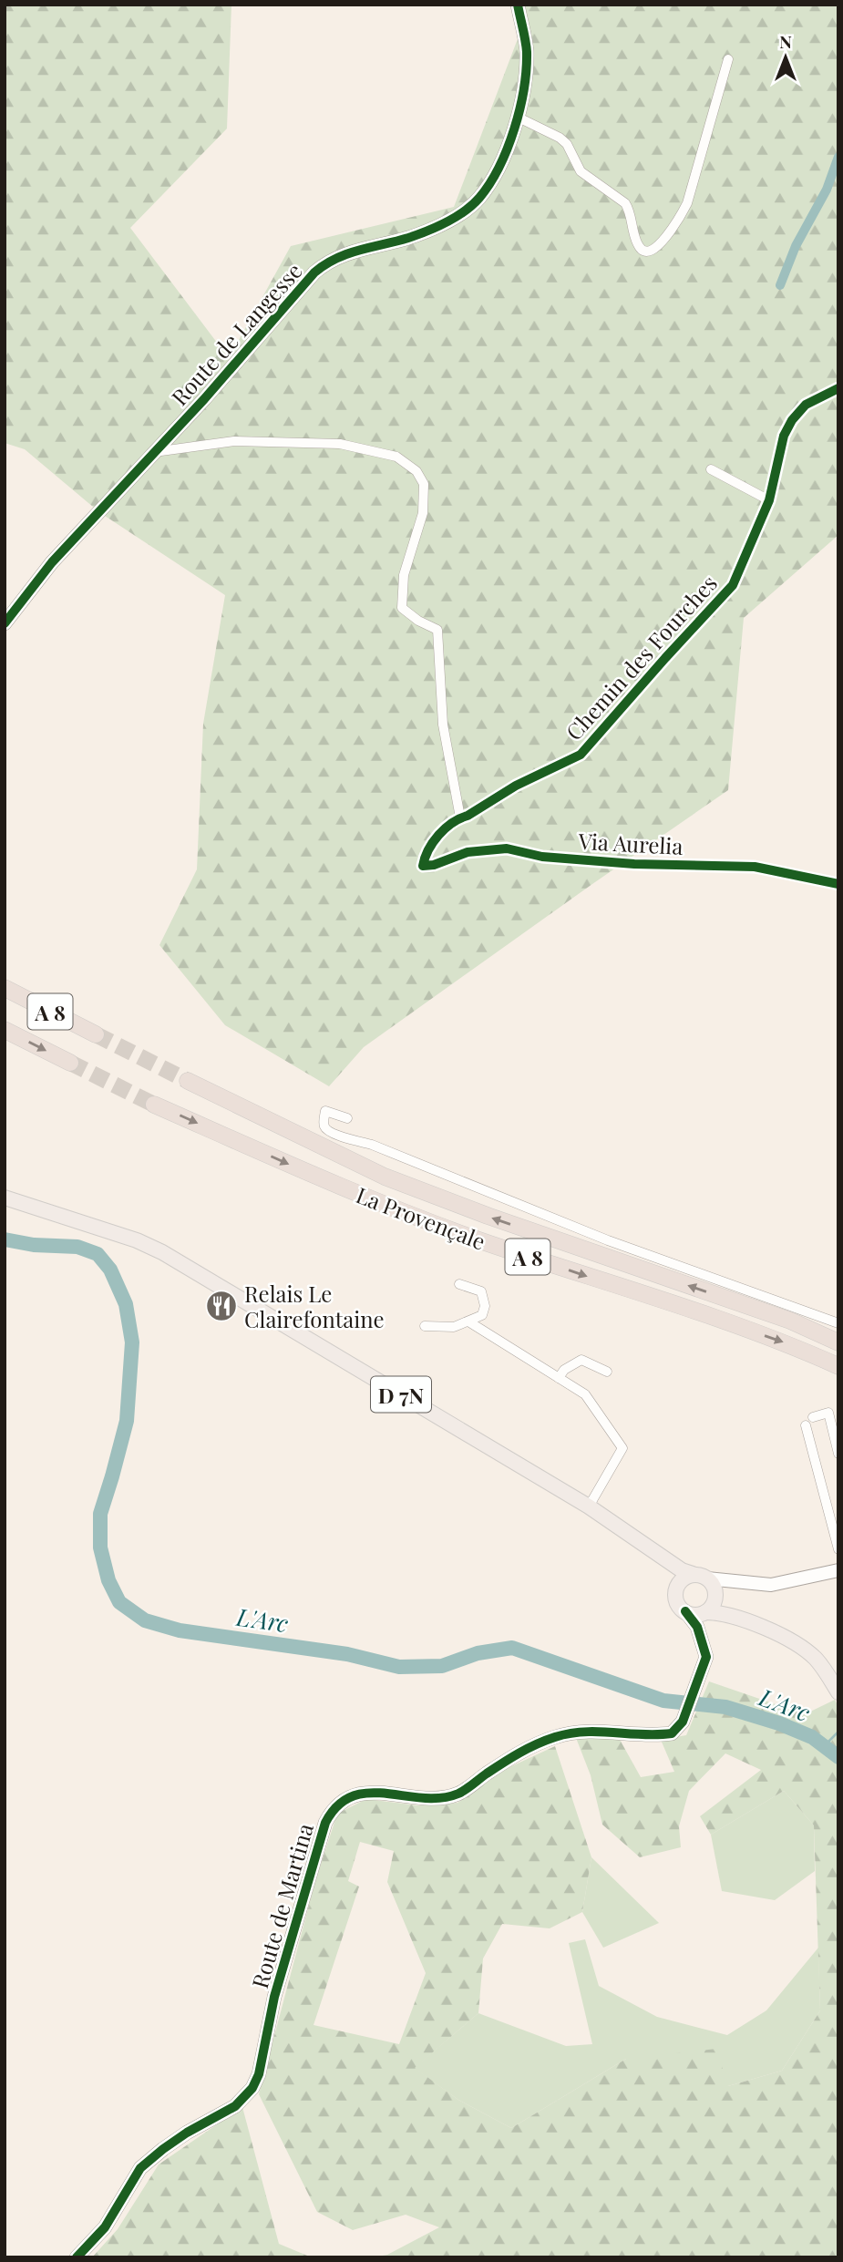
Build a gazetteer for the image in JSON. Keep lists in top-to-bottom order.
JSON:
{
  "streets": {
    "highway": ["A 8", "La Provençale"],
    "main road": ["D 7N"],
    "street": [
      "Route de Langesse",
      "Chemin des Fourches",
      "Via Aurelia",
      "Route de Martina"
    ]
  },
  "crossings": [
    ["Chemin des Fourches", "Via Aurelia"],
    ["D 7N", "Route de Martina"]
  ],
  "water": ["L'Arc"],
  "places": {
    "restaurant": ["Relais Le Clairefontaine"]
  },
  "north": "top"
}
